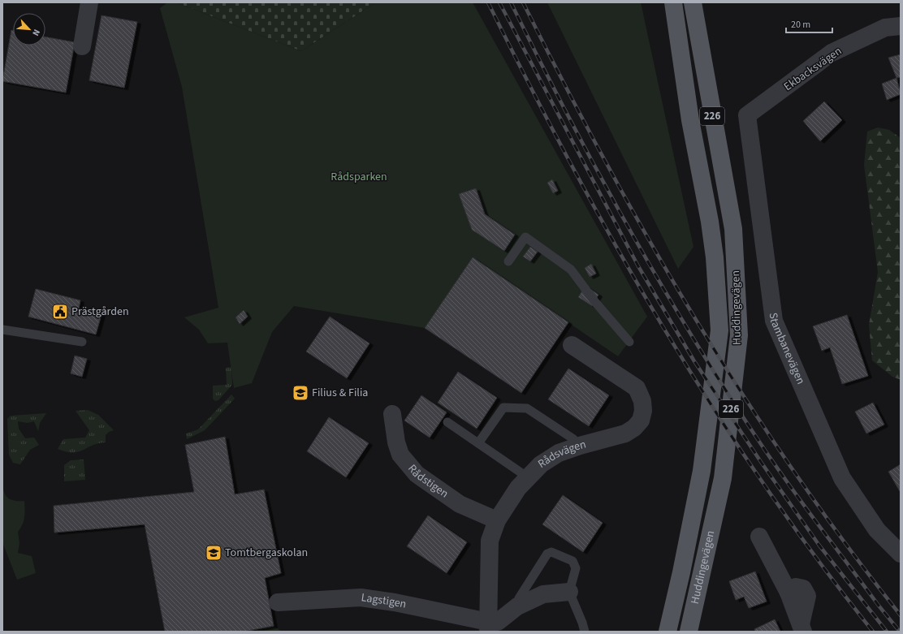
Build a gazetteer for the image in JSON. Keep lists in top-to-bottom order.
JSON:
{
  "streets": {
    "main road": ["226", "Huddingevägen"],
    "street": [
      "Ekbacksvägen",
      "Stambanevägen",
      "Rådsvägen",
      "Rådstigen",
      "Lagstigen"
    ]
  },
  "crossings": [
    ["Ekbacksvägen", "Stambanevägen"],
    ["Rådsvägen", "Rådstigen"],
    ["Rådsvägen", "Lagstigen"]
  ],
  "parks": ["Rådsparken"],
  "places": {
    "public building": ["Prästgården"],
    "school or university": ["Filius & Filia", "Tomtbergaskolan"]
  },
  "scale_bar": "20 m",
  "north": "bottom right"
}
